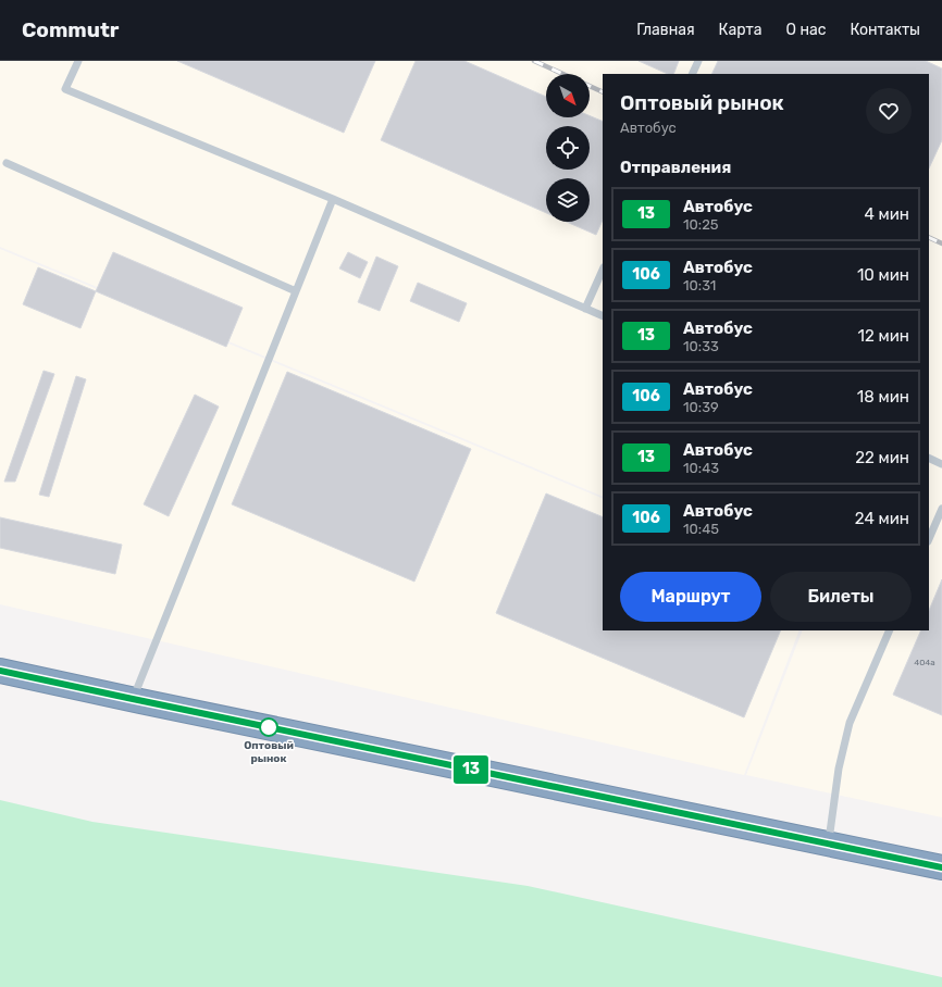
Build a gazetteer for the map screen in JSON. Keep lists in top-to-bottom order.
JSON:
{
  "places": ["Оптовый рынок"],
  "lines": ["bus line 13"],
  "house_numbers": ["404а"],
  "north": "bottom right",
  "page": {
    "header": "Commutr",
    "nav": [
      "Главная",
      "Карта",
      "О нас",
      "Контакты"
    ],
    "on_map": "13",
    "heading": [
      ["Оптовый рынок", "Автобус"],
      "Отправления"
    ],
    "list": [
      {
        "mark": "13",
        "name": "Автобус",
        "note": "10:25",
        "value": "4 мин"
      },
      {
        "mark": "106",
        "name": "Автобус",
        "note": "10:31",
        "value": "10 мин"
      },
      {
        "mark": "13",
        "name": "Автобус",
        "note": "10:33",
        "value": "12 мин"
      },
      {
        "mark": "106",
        "name": "Автобус",
        "note": "10:39",
        "value": "18 мин"
      },
      {
        "mark": "13",
        "name": "Автобус",
        "note": "10:43",
        "value": "22 мин"
      },
      {
        "mark": "106",
        "name": "Автобус",
        "note": "10:45",
        "value": "24 мин"
      }
    ],
    "buttons": ["Маршрут", "Билеты"]
  }
}
